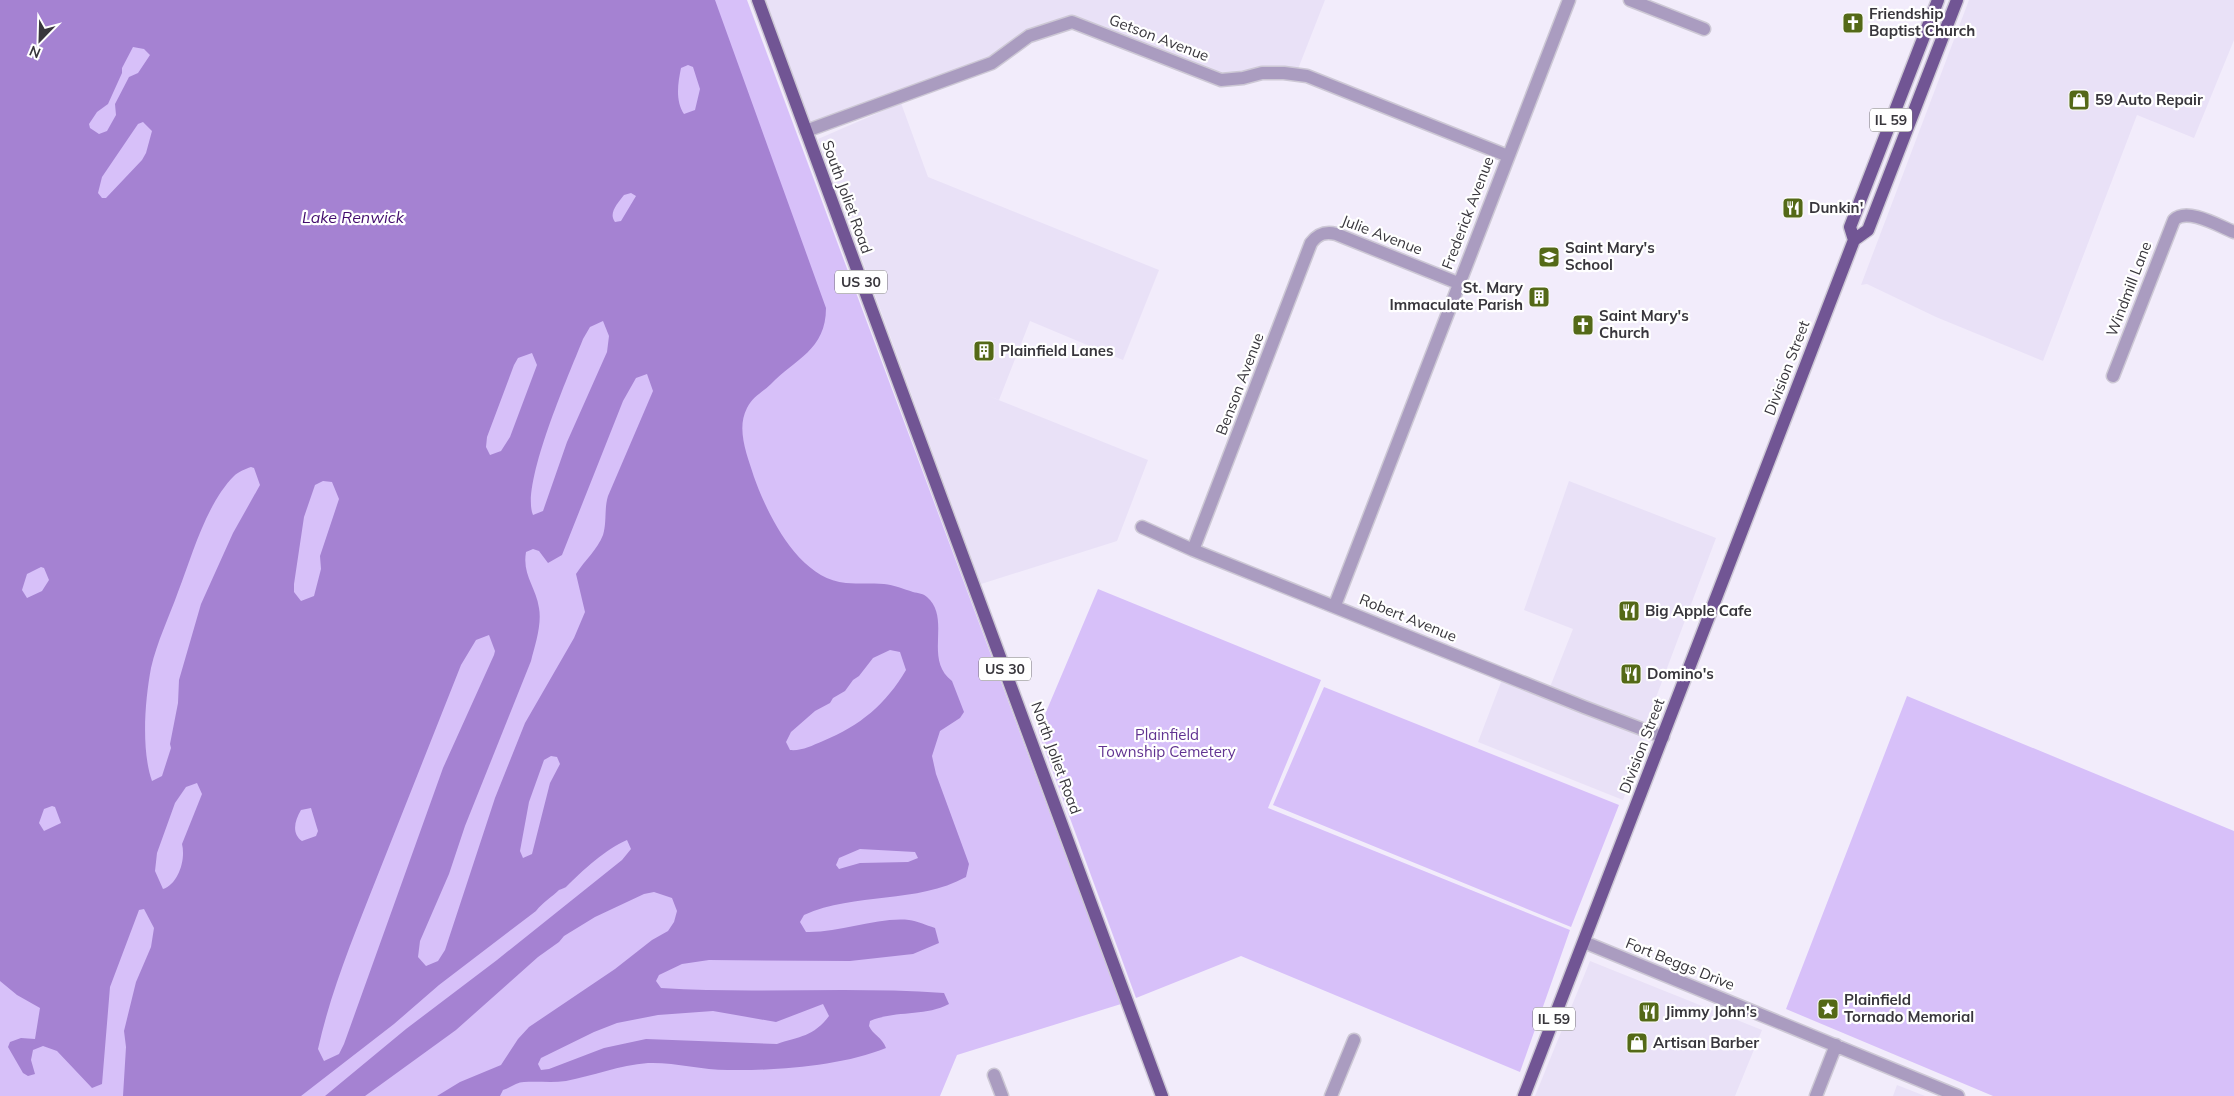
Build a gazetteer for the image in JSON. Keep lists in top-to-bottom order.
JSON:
{
  "streets": {
    "main road": [
      "IL 59",
      "South Joliet Road",
      "US 30",
      "Division Street",
      "North Joliet Road"
    ],
    "street": [
      "Getson Avenue",
      "Frederick Avenue",
      "Julie Avenue",
      "Windmill Lane",
      "Benson Avenue",
      "Robert Avenue",
      "Fort Beggs Drive"
    ]
  },
  "crossings": [
    ["Getson Avenue", "South Joliet Road"],
    ["Getson Avenue", "Frederick Avenue"],
    ["South Joliet Road", "North Joliet Road"],
    ["Frederick Avenue", "Julie Avenue"],
    ["Frederick Avenue", "Robert Avenue"],
    ["Julie Avenue", "Benson Avenue"],
    ["Division Street", "Robert Avenue"],
    ["Division Street", "Fort Beggs Drive"],
    ["Benson Avenue", "Robert Avenue"]
  ],
  "water": ["Lake Renwick"],
  "parks": ["Plainfield Township Cemetery"],
  "places": {
    "church": ["Friendship Baptist Church", "Saint Mary's Church"],
    "shop": ["59 Auto Repair", "Artisan Barber"],
    "restaurant": [
      "Dunkin'",
      "Big Apple Cafe",
      "Domino's",
      "Jimmy John's"
    ],
    "school or university": ["Saint Mary's School"],
    "building": ["St. Mary Immaculate Parish", "Plainfield Lanes"],
    "place": ["Plainfield Tornado Memorial"]
  },
  "north": "bottom left"
}
